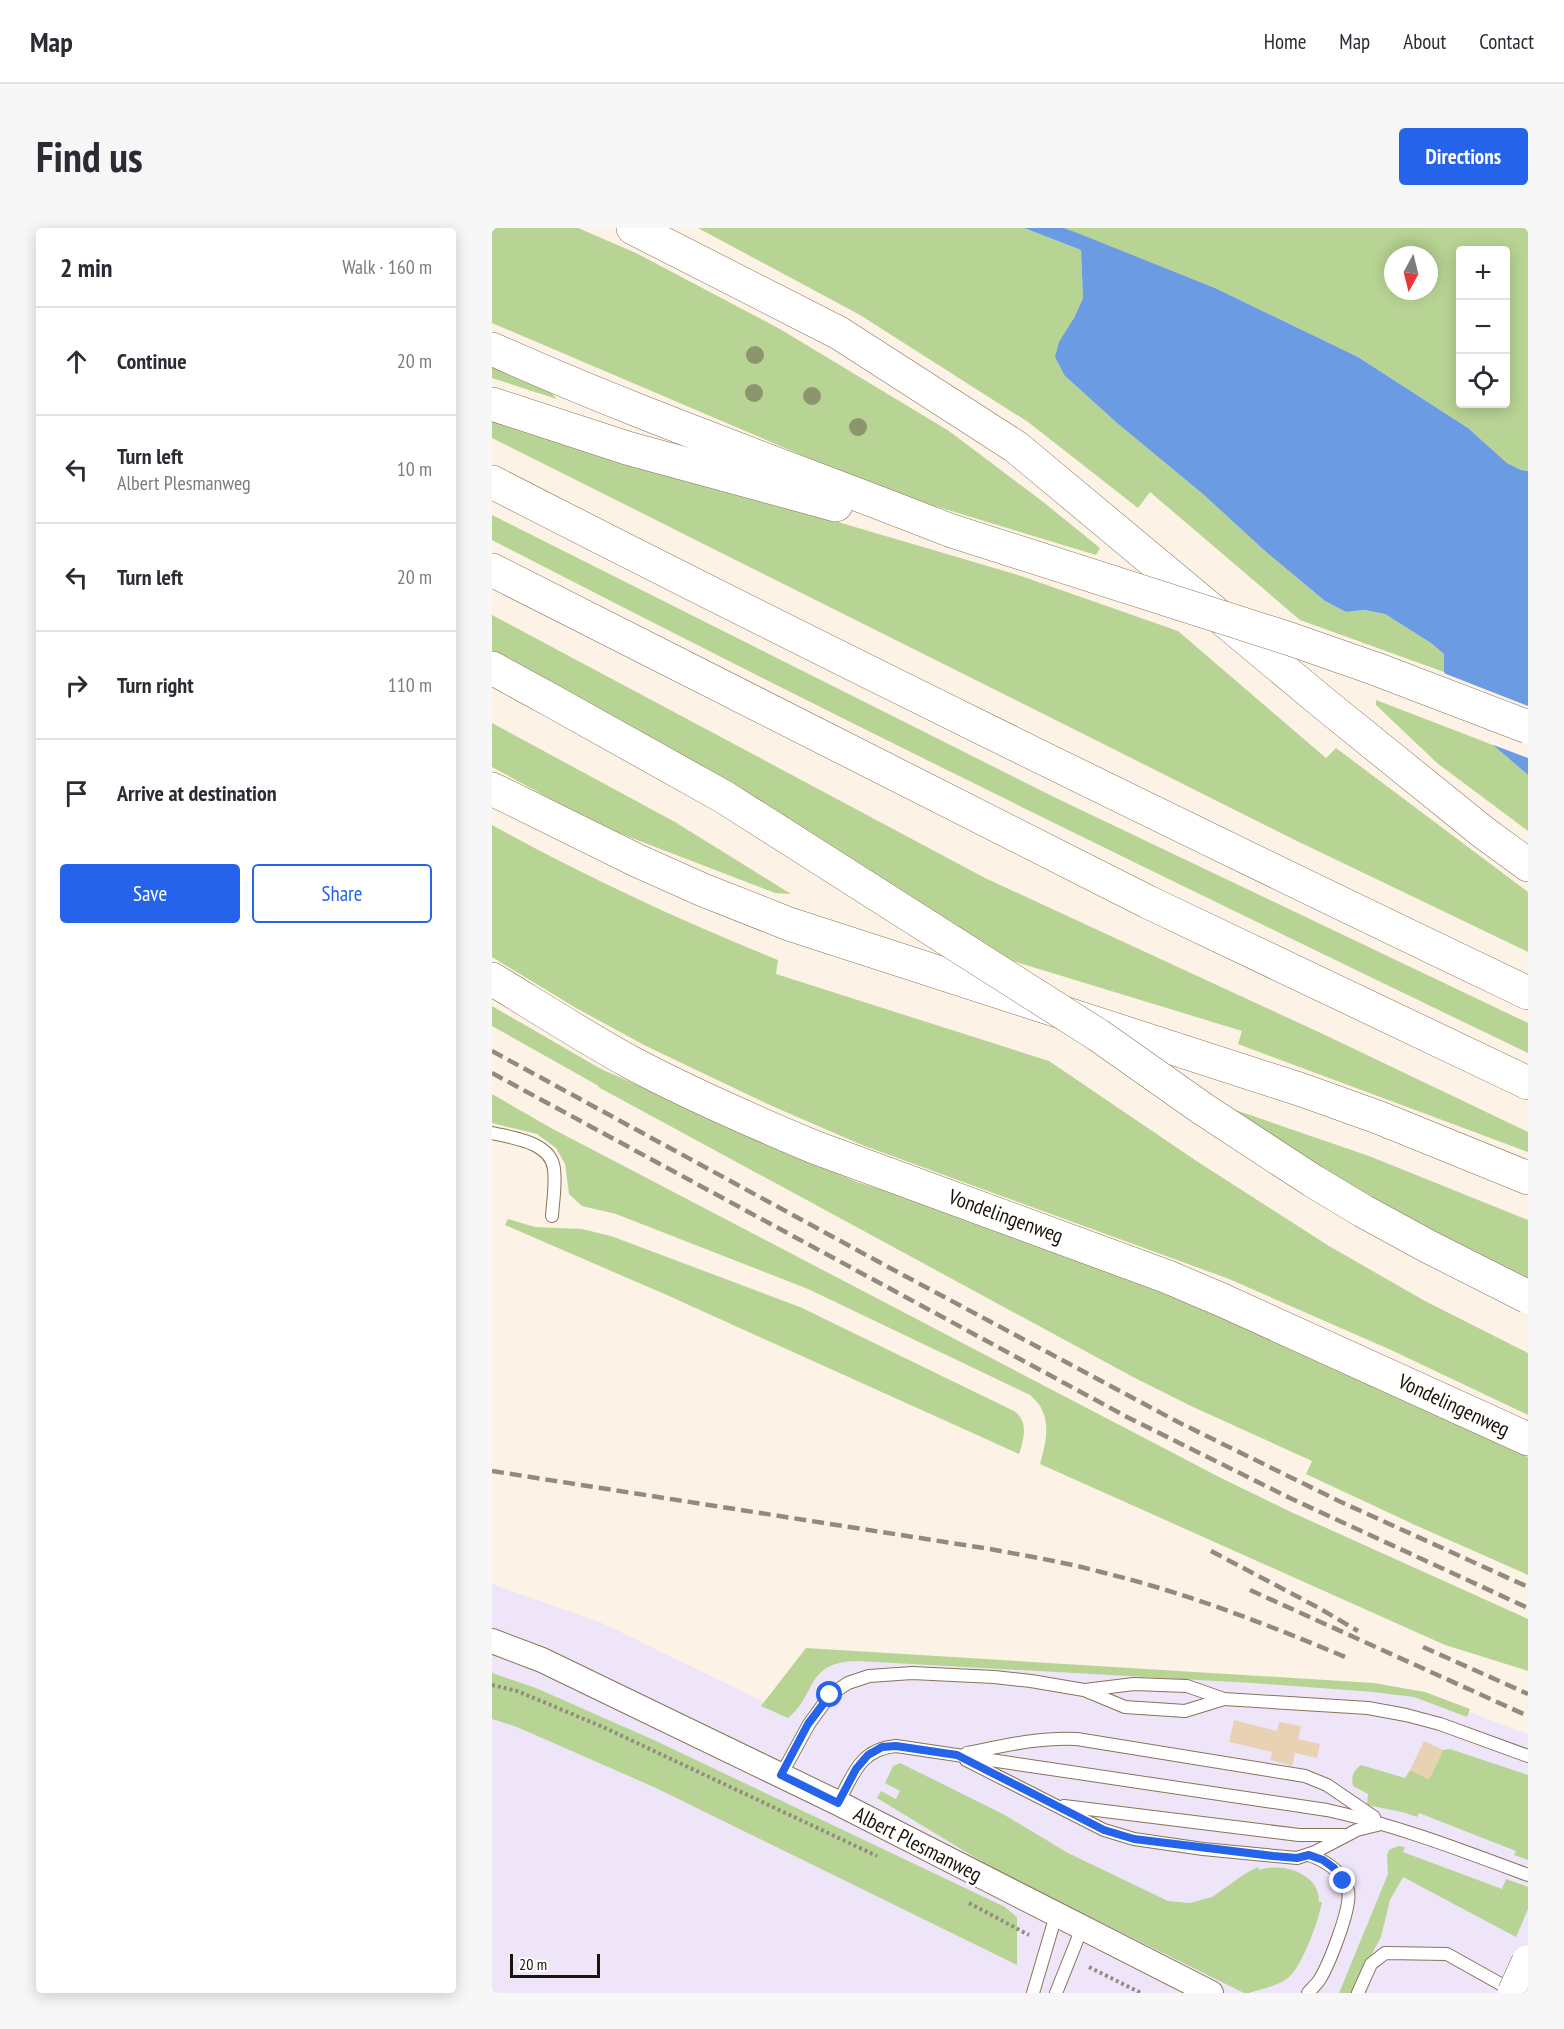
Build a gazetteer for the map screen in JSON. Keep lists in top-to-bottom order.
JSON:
{
  "streets": {
    "main road": ["Vondelingenweg"],
    "street": ["Albert Plesmanweg"]
  },
  "scale_bar": "20 m",
  "north": "bottom",
  "page": {
    "header": "Map",
    "nav": [
      "Home",
      "Map",
      "About",
      "Contact"
    ],
    "buttons": [
      "Directions",
      ["Save", "Share"]
    ],
    "title": "Find us",
    "heading": ["2 min", "Walk · 160 m"],
    "map_buttons": ["+", "−"],
    "list": [
      ["Continue", "20 m"],
      ["Turn left", "Albert Plesmanweg", "10 m"],
      ["Turn left", "20 m"],
      ["Turn right", "110 m"],
      "Arrive at destination"
    ],
    "scale": "20 m"
  }
}
